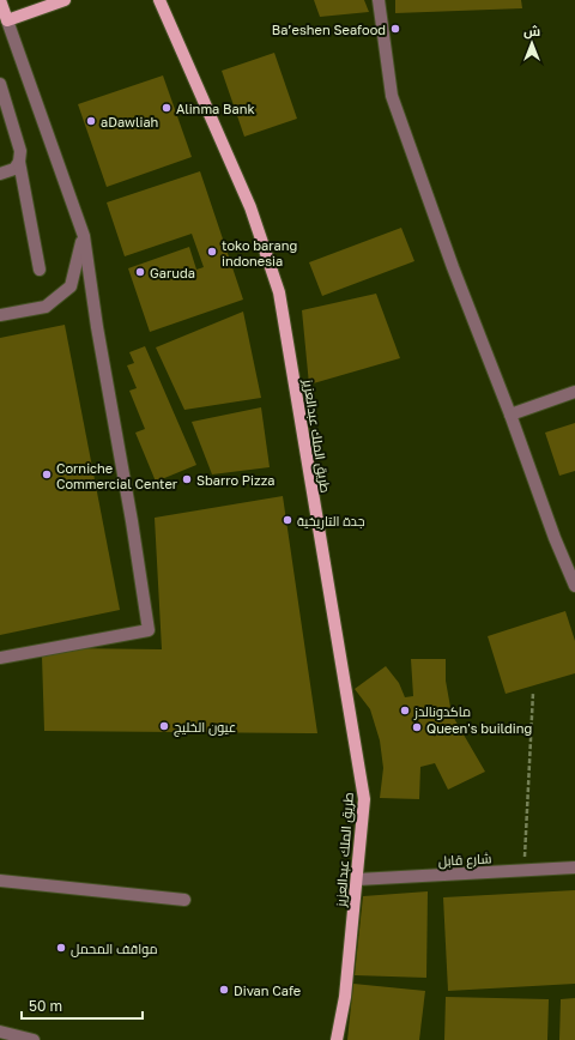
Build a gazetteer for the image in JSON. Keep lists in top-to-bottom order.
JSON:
{
  "streets": {
    "main road": ["طريق الملك عبدالعزيز"],
    "street": ["شارع قابل"]
  },
  "crossings": [
    ["طريق الملك عبدالعزيز", "شارع قابل"]
  ],
  "places": [
    "Ba’eshen Seafood",
    "Alinma Bank",
    "aDawliah",
    "toko barang indonesia",
    "Garuda",
    "Corniche Commercial Center",
    "Sbarro Pizza",
    "جدة التاريخية",
    "ماكدونالدز",
    "عيون الخليج",
    "Queen's building",
    "مواقف المحمل",
    "Divan Cafe"
  ],
  "scale_bar": "50 m",
  "north": "top"
}
